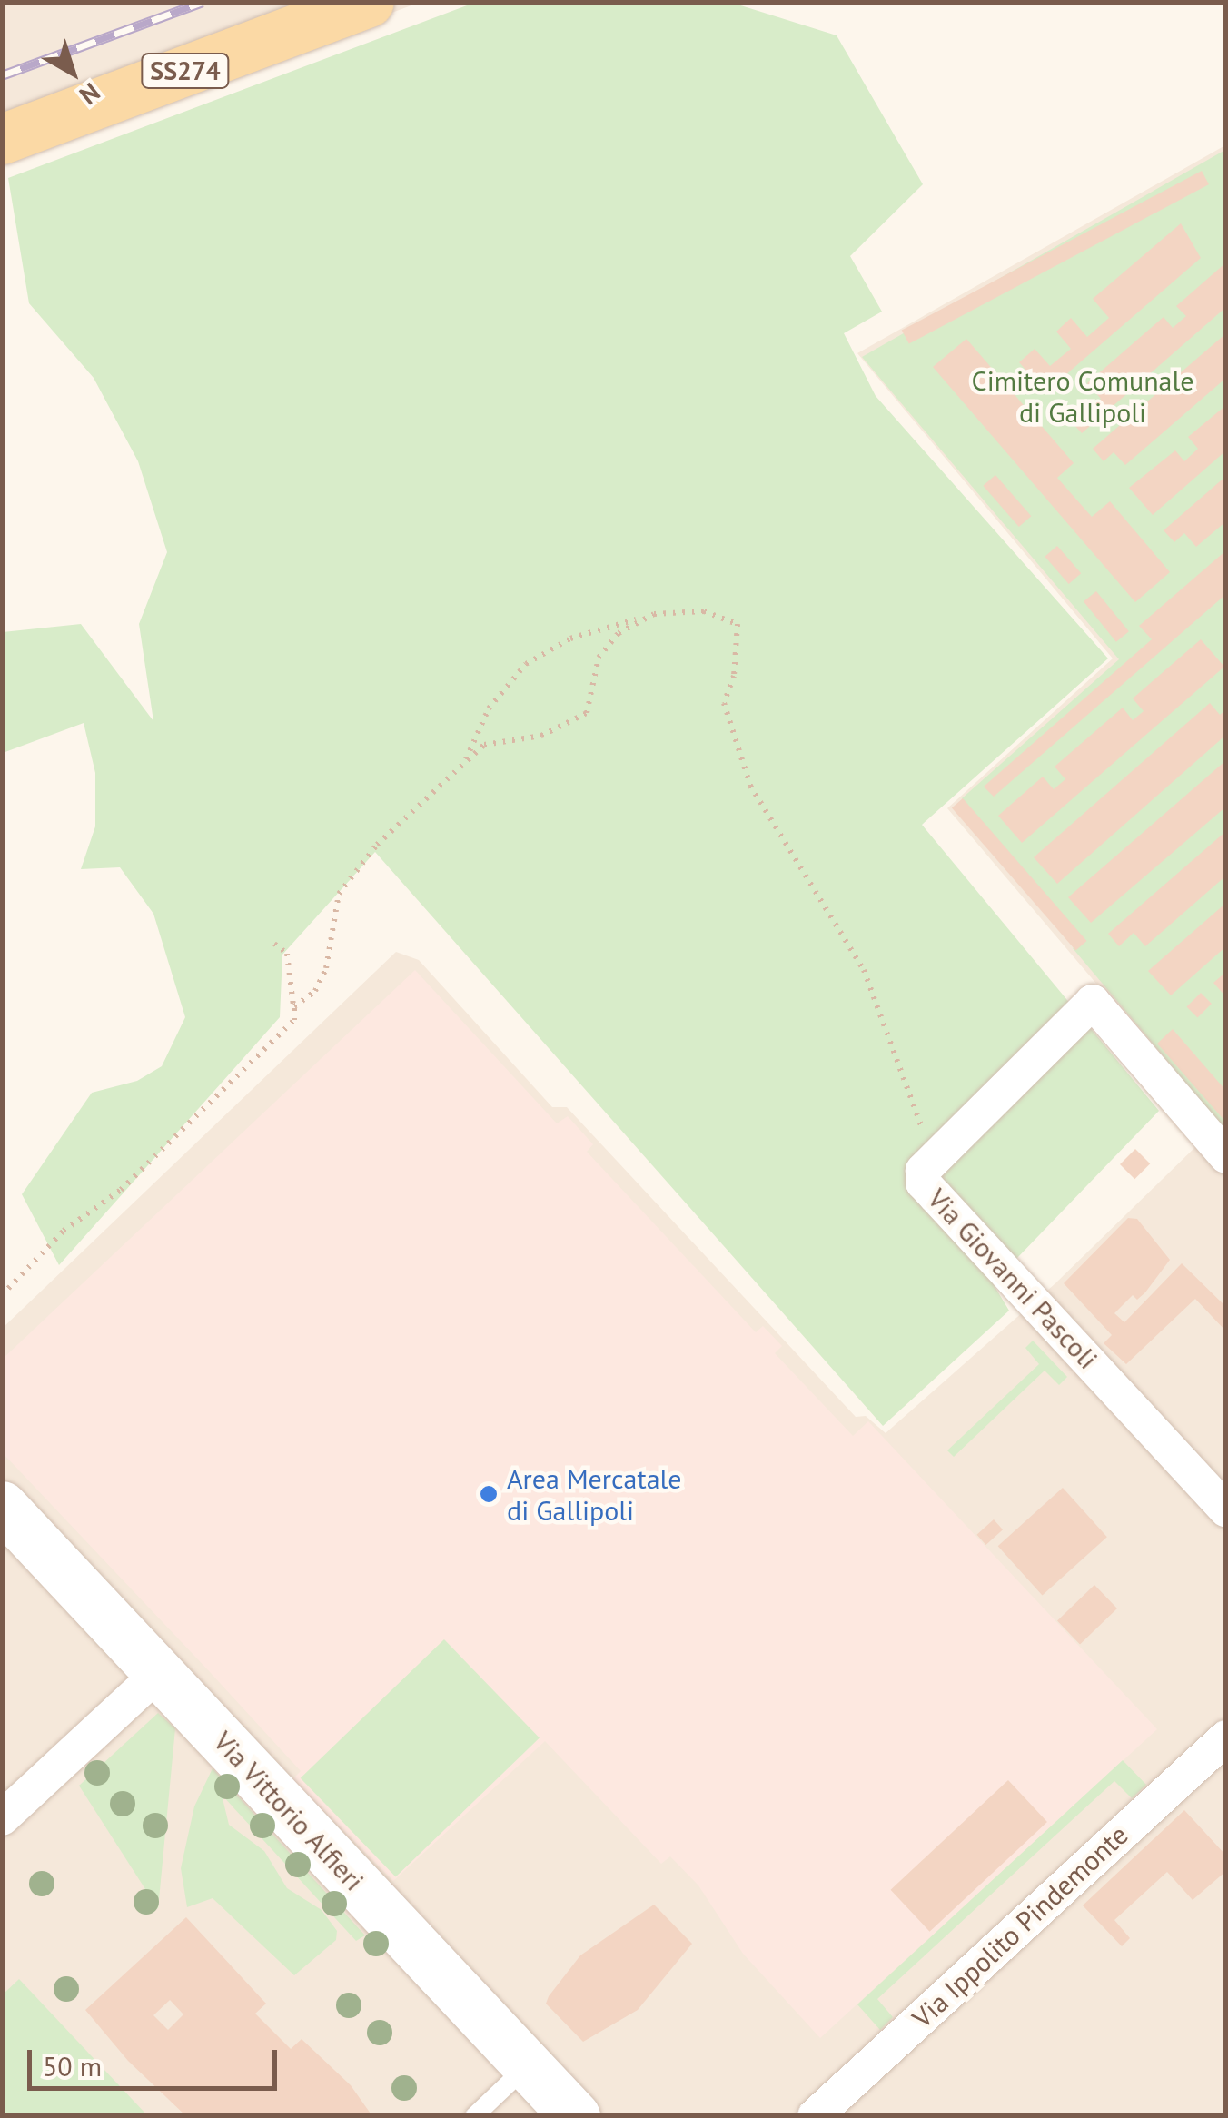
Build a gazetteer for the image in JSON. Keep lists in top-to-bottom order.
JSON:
{
  "streets": {
    "main road": ["SS274"],
    "street": ["Via Giovanni Pascoli", "Via Vittorio Alfieri", "Via Ippolito Pindemonte"]
  },
  "parks": ["Cimitero Comunale di Gallipoli"],
  "places": ["Area Mercatale di Gallipoli"],
  "scale_bar": "50 m",
  "north": "bottom right"
}
